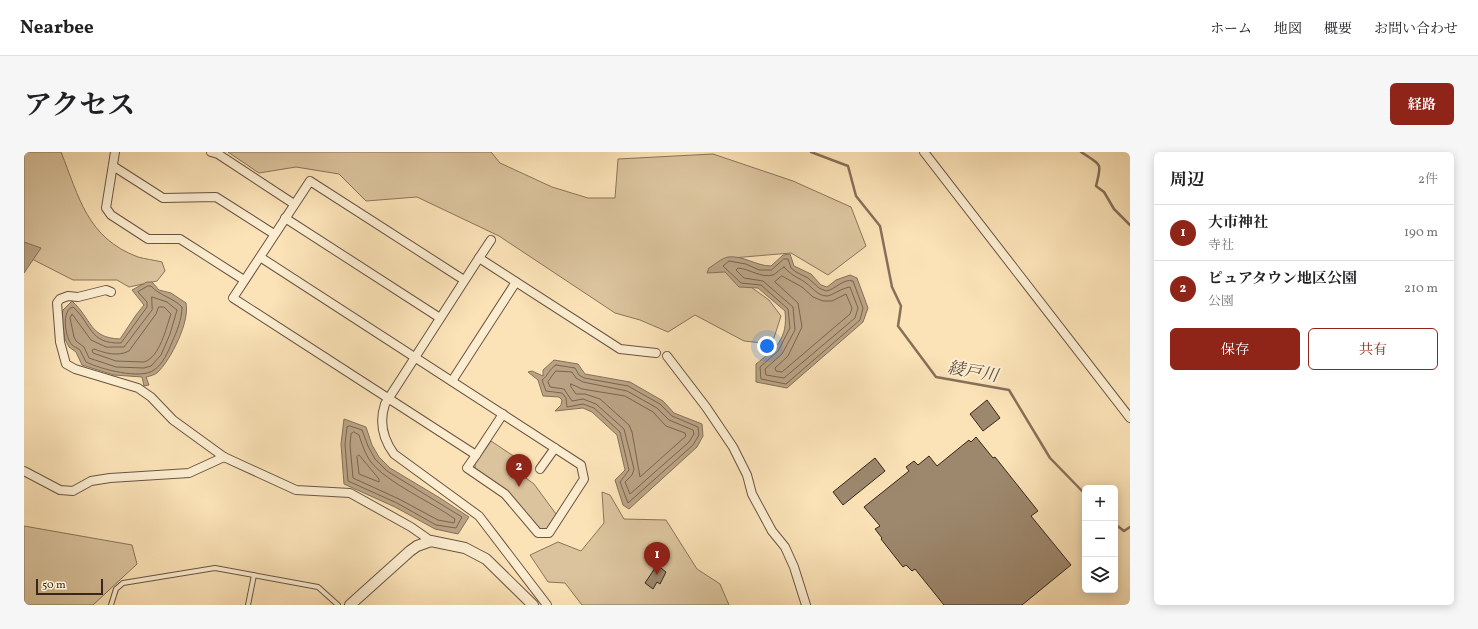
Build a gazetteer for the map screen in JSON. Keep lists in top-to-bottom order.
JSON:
{
  "water": ["綾戸川"],
  "scale_bar": "50 m",
  "page": {
    "header": "Nearbee",
    "nav": [
      "ホーム",
      "地図",
      "概要",
      "お問い合わせ"
    ],
    "title": "アクセス",
    "buttons": [
      "経路",
      ["保存", "共有"]
    ],
    "heading": ["周辺", "2件"],
    "list": [
      {
        "mark": "1",
        "name": "大市神社",
        "note": "寺社",
        "value": "190 m"
      },
      {
        "mark": "2",
        "name": "ピュアタウン地区公園",
        "note": "公園",
        "value": "210 m"
      }
    ],
    "pins": ["2", "1"],
    "map_buttons": ["+", "−"],
    "scale": "50 m"
  }
}
